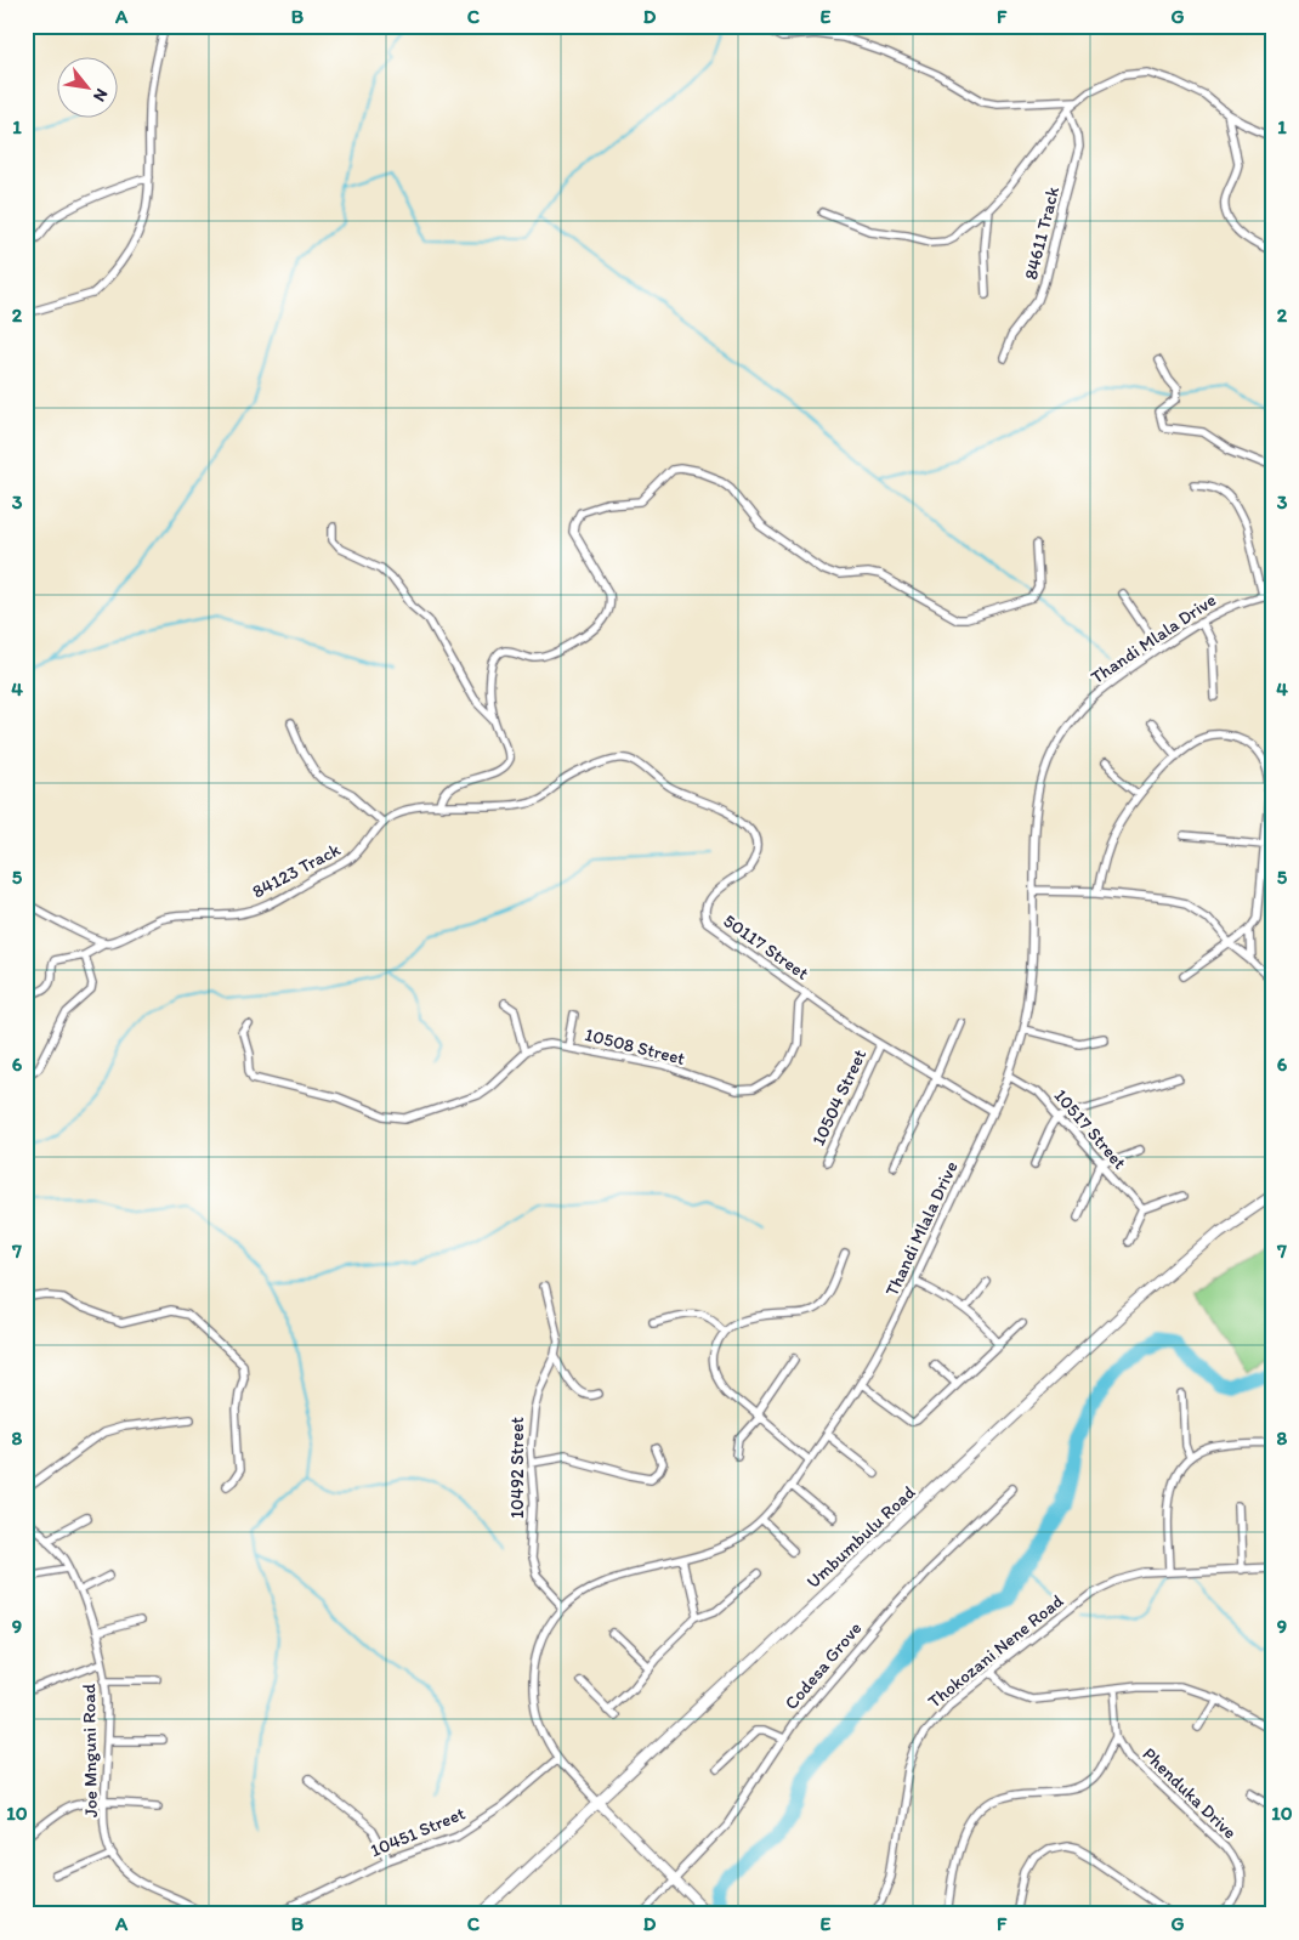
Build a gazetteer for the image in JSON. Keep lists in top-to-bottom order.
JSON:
{
  "streets": {
    "main road": ["Umbumbulu Road"],
    "street": [
      "84611 Track",
      "Thandi Mlala Drive",
      "84123 Track",
      "50117 Street",
      "10508 Street",
      "10504 Street",
      "10517 Street",
      "10492 Street",
      "Thokozani Nene Road",
      "Codesa Grove",
      "Joe Mnguni Road",
      "Phenduka Drive",
      "10451 Street"
    ]
  },
  "crossings": [
    ["Thandi Mlala Drive", "10517 Street"],
    ["Thandi Mlala Drive", "10492 Street"],
    ["Thandi Mlala Drive", "Umbumbulu Road"],
    ["Thandi Mlala Drive", "10451 Street"],
    ["50117 Street", "10508 Street"]
  ],
  "north": "bottom right",
  "grid": {
    "columns": [
      "A",
      "B",
      "C",
      "D",
      "E",
      "F",
      "G"
    ],
    "rows": [
      "1",
      "2",
      "3",
      "4",
      "5",
      "6",
      "7",
      "8",
      "9",
      "10"
    ]
  }
}
